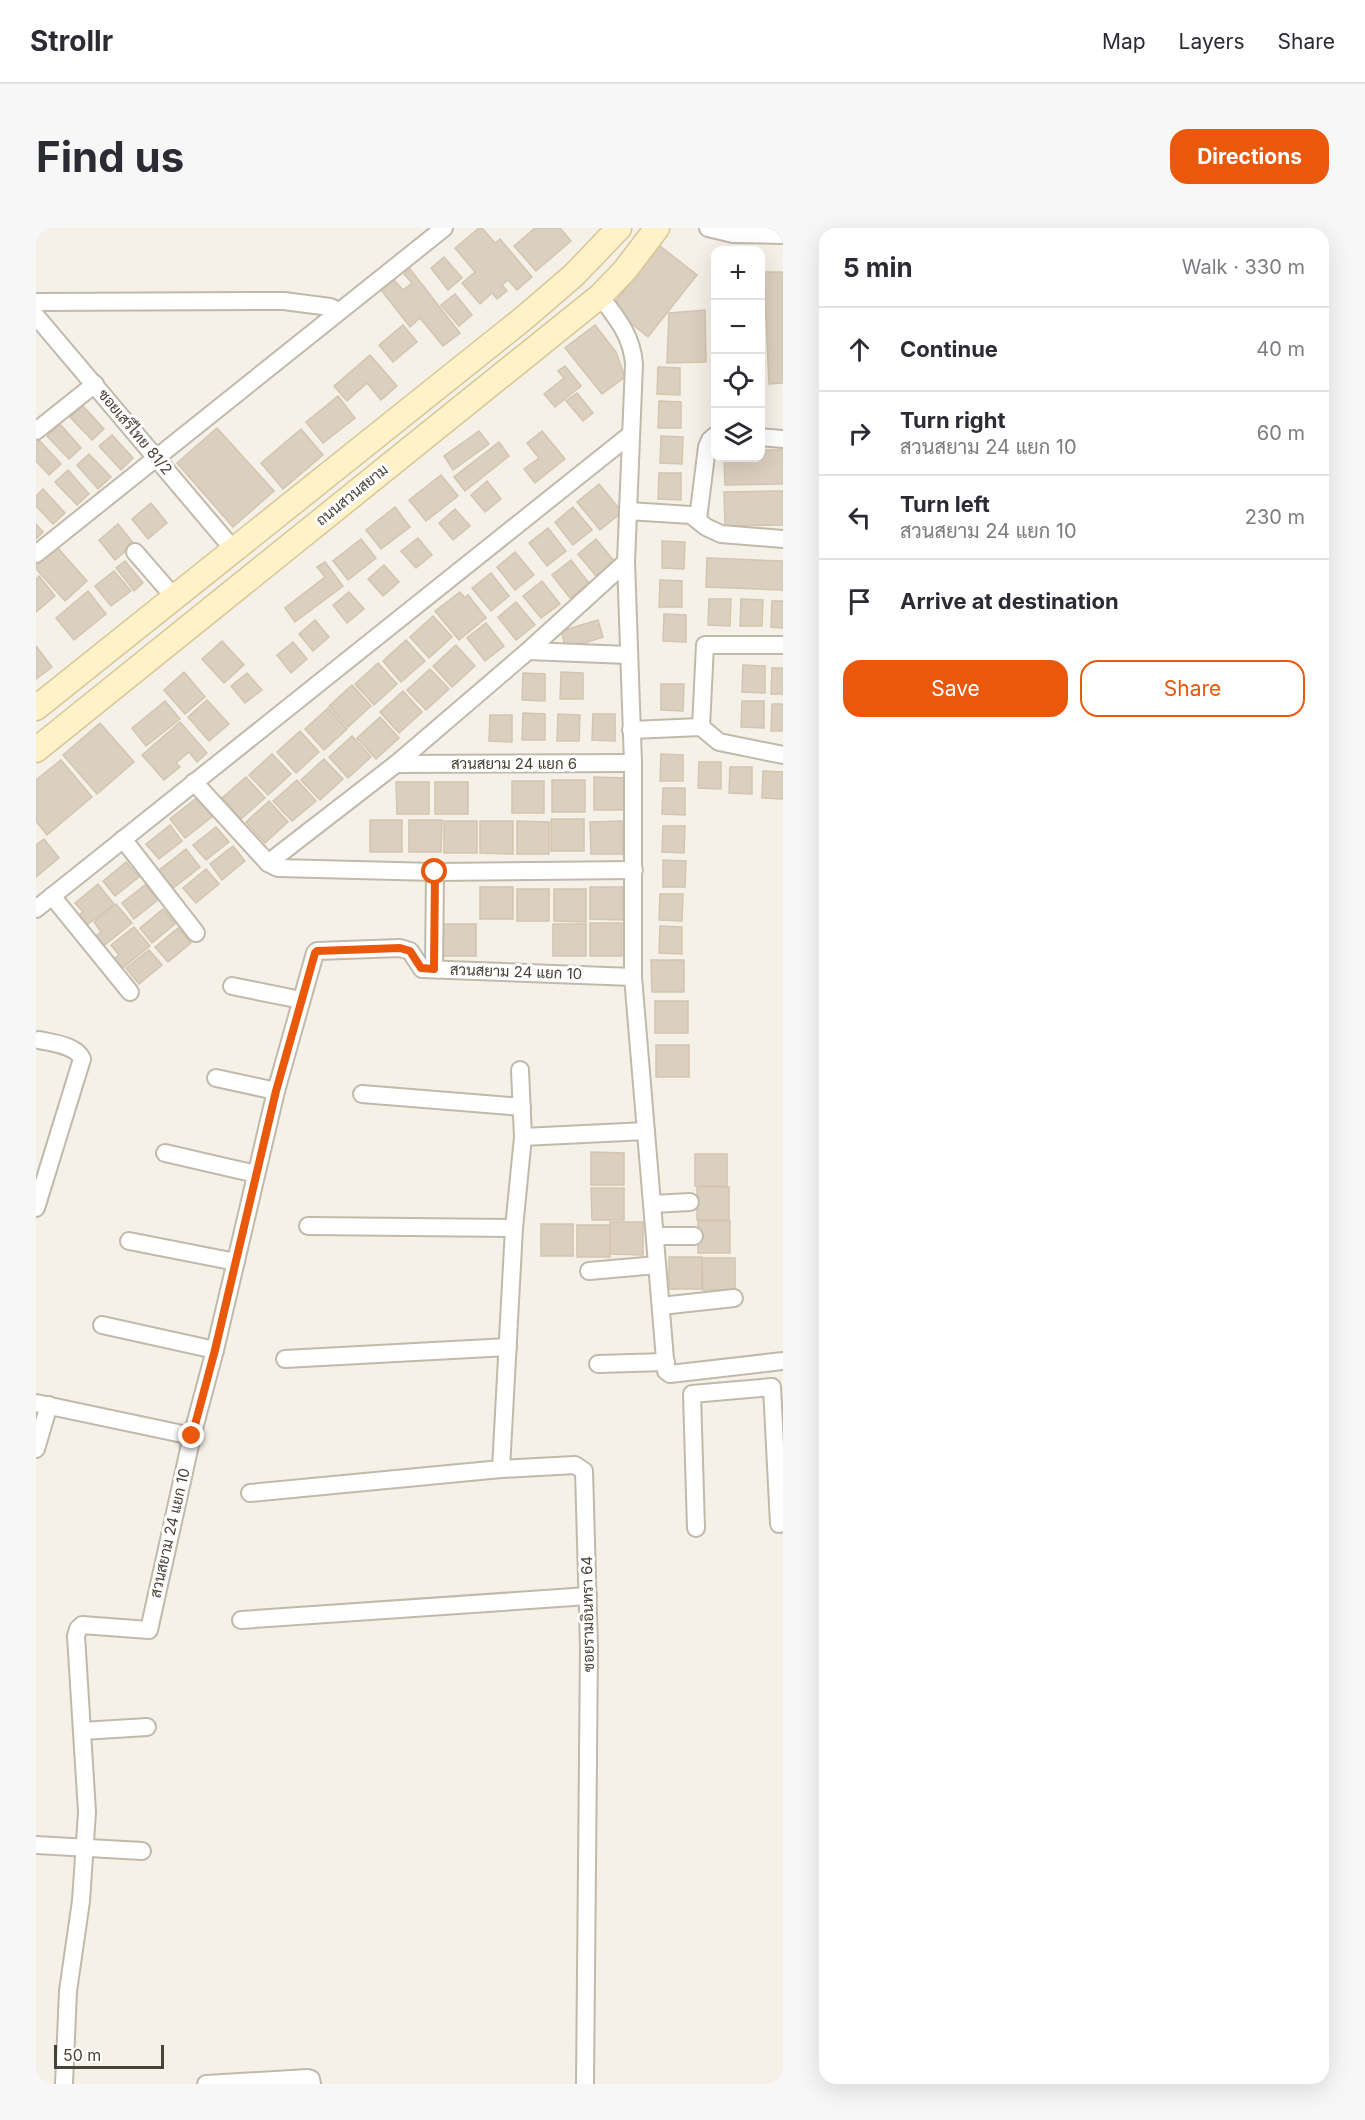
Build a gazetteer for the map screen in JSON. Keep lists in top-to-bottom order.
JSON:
{
  "streets": {
    "street": [
      "ซอยเสรีไทย 81/2",
      "ถนนสวนสยาม",
      "สวนสยาม 24 แยก 6",
      "สวนสยาม 24 แยก 10",
      "ซอยรามอินทรา 64"
    ]
  },
  "crossings": [
    ["ซอยเสรีไทย 81/2", "ถนนสวนสยาม"]
  ],
  "scale_bar": "50 m",
  "page": {
    "header": "Strollr",
    "nav": ["Map", "Layers", "Share"],
    "buttons": [
      "Directions",
      ["Save", "Share"]
    ],
    "title": "Find us",
    "heading": ["5 min", "Walk · 330 m"],
    "map_buttons": ["+", "−"],
    "list": [
      ["Continue", "40 m"],
      ["Turn right", "สวนสยาม 24 แยก 10", "60 m"],
      ["Turn left", "สวนสยาม 24 แยก 10", "230 m"],
      "Arrive at destination"
    ],
    "scale": "50 m"
  }
}
